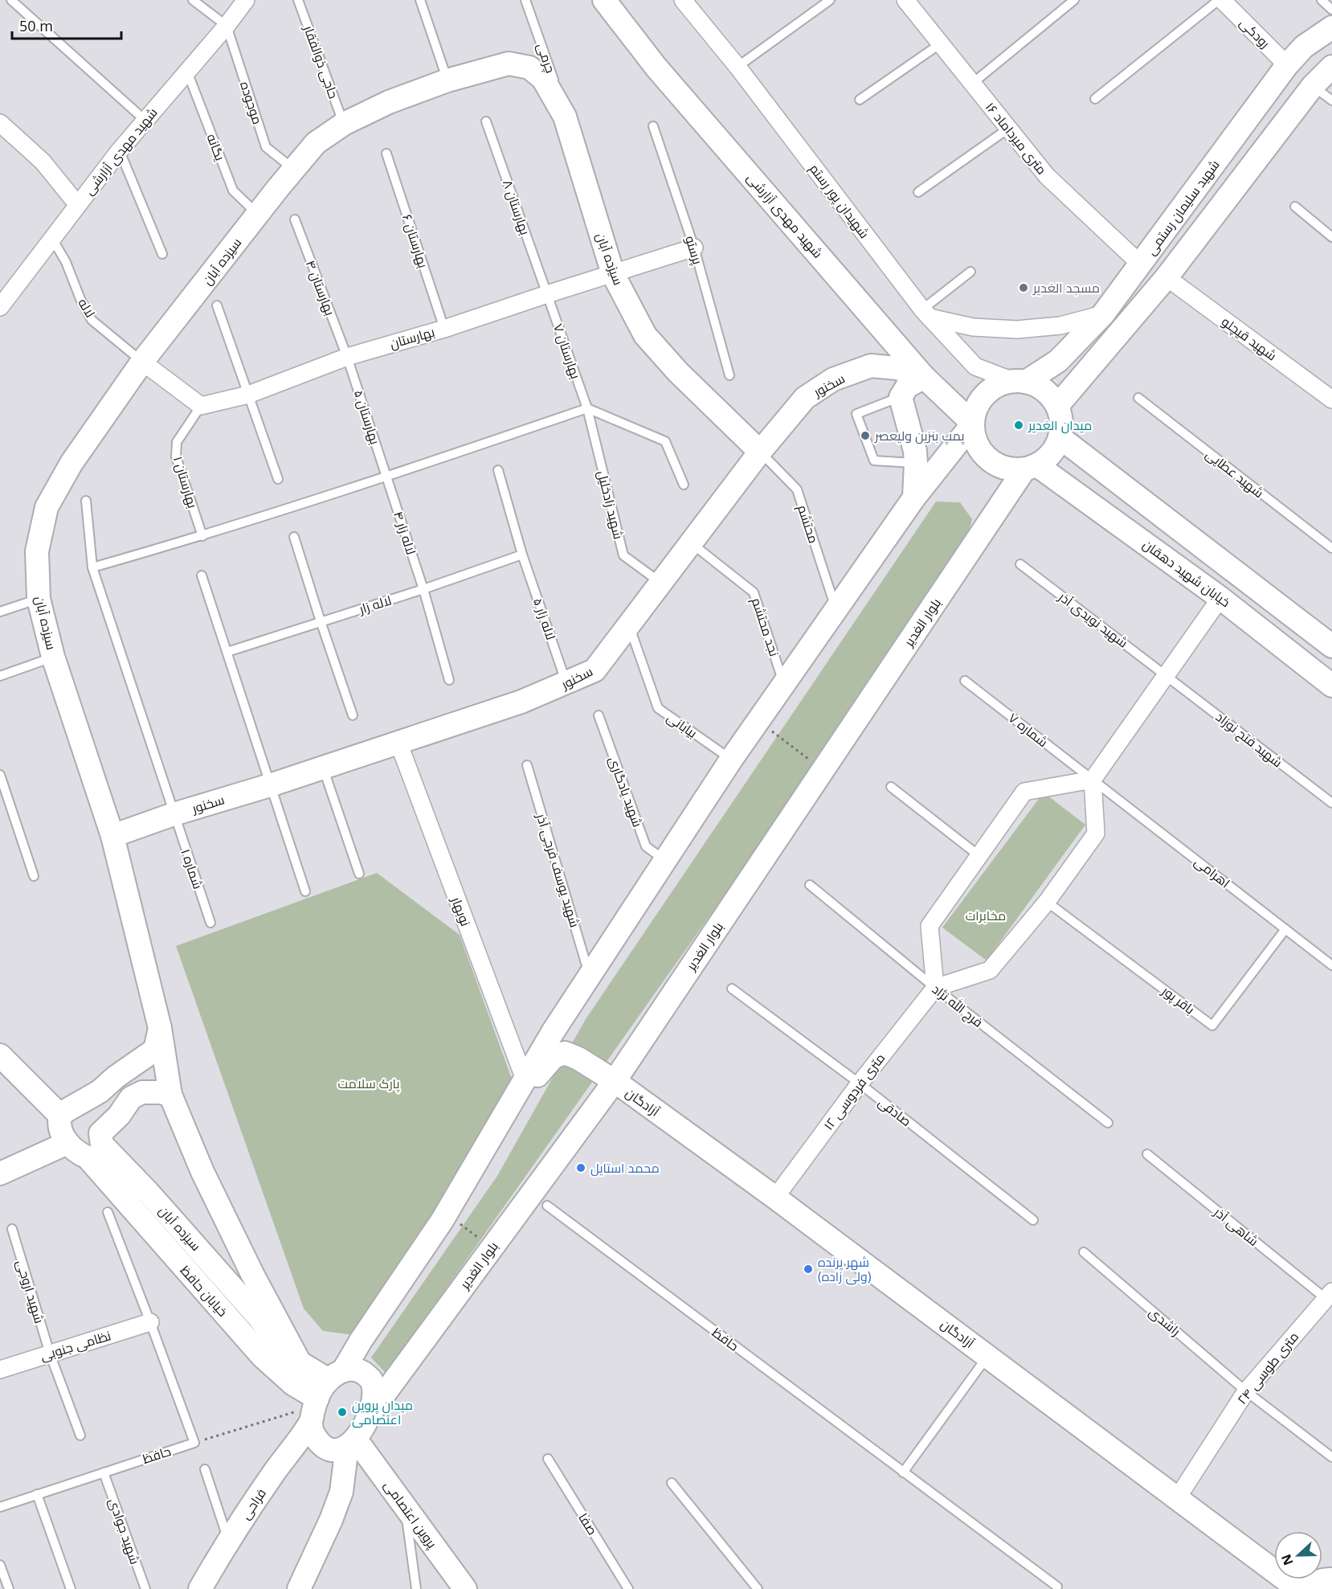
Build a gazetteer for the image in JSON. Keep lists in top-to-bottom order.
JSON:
{
  "streets": {
    "street": [
      "رودکی",
      "۱۶ متری میرداماد",
      "شهید مهدی آزارشی",
      "شهیدان پور رستم",
      "شهید سلیمان رستمی",
      "سیزده آبان",
      "بهارستان",
      "شهید قیچلو",
      "سخنور",
      "خیابان شهید دهقان",
      "بلوار الغدیر",
      "نوبهار",
      "۱۲ متری فردوسی",
      "آزادگان",
      "خیابان حافظ",
      "نظامی جنوبی",
      "۲۴ متری طوسی",
      "فراحی",
      "پروین اعتصامی"
    ],
    "lane": [
      "چرمی",
      "حاجی ذوالفقار",
      "موجوده",
      "یگانه",
      "بهارستان ۸",
      "بهارستان ۶",
      "پرستو",
      "بهارستان ۴",
      "لاله",
      "بهارستان ۷",
      "بهارستان ۵",
      "شهید عطایی",
      "بهارستان ۱",
      "شهید زادخلیل",
      "محتشم",
      "لاله زار ۴",
      "لاله زار",
      "لاله زار ۵",
      "شهید نویدی آذر",
      "نجد محتشم",
      "بیابانی",
      "شماره ۷",
      "شهید فتح نوزاد",
      "شهید یادگاری",
      "شماره ۱",
      "شهید یوسف فرجی آذر",
      "اهرامی",
      "باقر پور",
      "فرج الله نژاد",
      "صادقی",
      "شاهی آذر",
      "شهید اروجی",
      "راشدی",
      "حافظ",
      "صفا",
      "شهید جوادی"
    ]
  },
  "crossings": [
    ["رودکی", "شهید سلیمان رستمی"],
    ["چرمی", "سیزده آبان"],
    ["حاجی ذوالفقار", "سیزده آبان"],
    ["موجوده", "شهید مهدی آزارشی"],
    ["موجوده", "سیزده آبان"],
    ["۱۶ متری میرداماد", "شهید سلیمان رستمی"],
    ["یگانه", "شهید مهدی آزارشی"],
    ["یگانه", "سیزده آبان"],
    ["شهید مهدی آزارشی", "شهیدان پور رستم"],
    ["شهید مهدی آزارشی", "شهید سلیمان رستمی"],
    ["شهید مهدی آزارشی", "لاله"],
    ["شهید مهدی آزارشی", "سخنور"],
    ["شهید مهدی آزارشی", "خیابان شهید دهقان"],
    ["شهید مهدی آزارشی", "بلوار الغدیر"],
    ["شهیدان پور رستم", "شهید سلیمان رستمی"],
    ["شهیدان پور رستم", "خیابان شهید دهقان"],
    ["شهیدان پور رستم", "بلوار الغدیر"],
    ["بهارستان ۸", "بهارستان"],
    ["بهارستان ۸", "بهارستان ۷"],
    ["شهید سلیمان رستمی", "خیابان شهید دهقان"],
    ["شهید سلیمان رستمی", "بلوار الغدیر"],
    ["بهارستان ۶", "بهارستان"],
    ["پرستو", "بهارستان"],
    ["سیزده آبان", "لاله"],
    ["سیزده آبان", "بهارستان"],
    ["سیزده آبان", "سخنور"],
    ["سیزده آبان", "محتشم"],
    ["سیزده آبان", "خیابان حافظ"],
    ["سیزده آبان", "فراحی"],
    ["بهارستان ۴", "بهارستان"],
    ["بهارستان ۴", "بهارستان ۵"],
    ["بهارستان", "بهارستان ۷"],
    ["بهارستان", "بهارستان ۵"],
    ["بهارستان", "بهارستان ۱"],
    ["بهارستان ۷", "شهید زادخلیل"],
    ["سخنور", "شهید زادخلیل"],
    ["سخنور", "محتشم"],
    ["سخنور", "لاله زار ۵"],
    ["سخنور", "نجد محتشم"],
    ["سخنور", "بیابانی"],
    ["سخنور", "شماره ۱"],
    ["سخنور", "نوبهار"],
    ["بهارستان ۵", "لاله زار ۴"],
    ["لاله زار ۴", "لاله زار"],
    ["خیابان شهید دهقان", "بلوار الغدیر"],
    ["لاله زار", "لاله زار ۵"],
    ["شهید نویدی آذر", "شهید فتح نوزاد"],
    ["بلوار الغدیر", "آزادگان"],
    ["شماره ۷", "اهرامی"],
    ["اهرامی", "باقر پور"],
    ["فرج الله نژاد", "۱۲ متری فردوسی"],
    ["۱۲ متری فردوسی", "آزادگان"],
    ["۱۲ متری فردوسی", "صادقی"],
    ["آزادگان", "۲۴ متری طوسی"],
    ["شاهی آذر", "۲۴ متری طوسی"],
    ["خیابان حافظ", "فراحی"],
    ["شهید اروجی", "نظامی جنوبی"],
    ["راشدی", "۲۴ متری طوسی"],
    ["حافظ", "شهید جوادی"]
  ],
  "parks": ["مخابرات", "پارک سلامت"],
  "places": [
    "مسجد الغدیر",
    "میدان الغدیر",
    "پمپ بنزین ولیعصر",
    "محمد استایل",
    "شهر پرنده (ولی زاده)",
    "میدان پروین اعتصامی"
  ],
  "scale_bar": "50 m",
  "north": "left"
}
